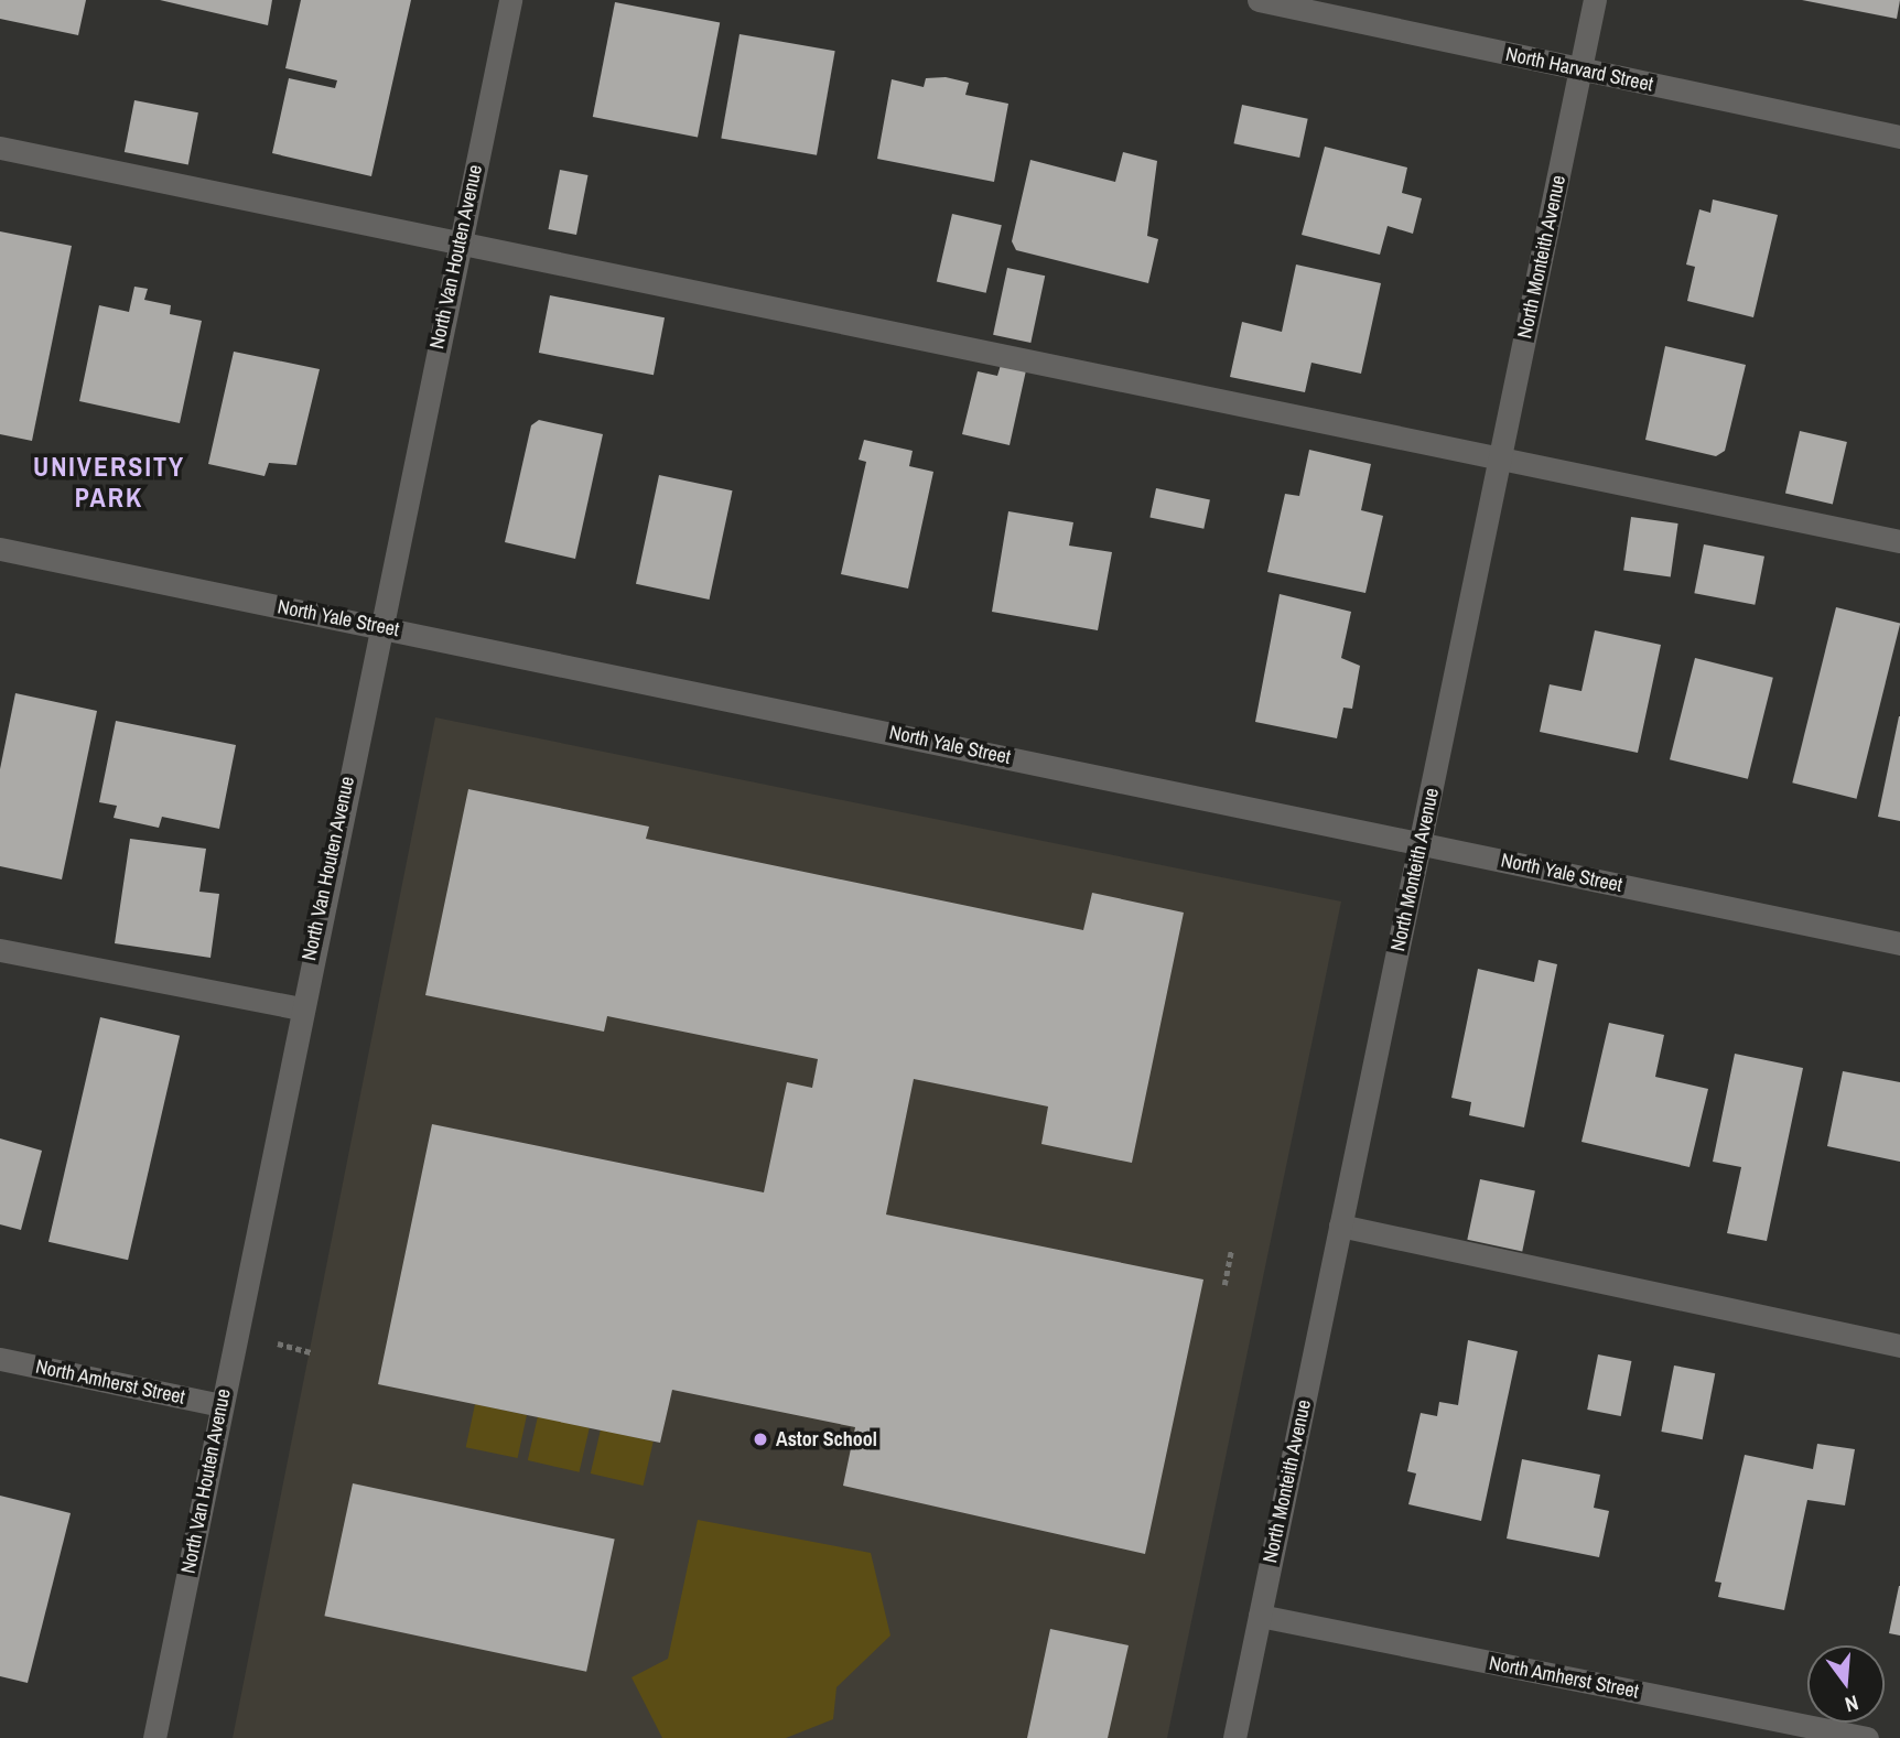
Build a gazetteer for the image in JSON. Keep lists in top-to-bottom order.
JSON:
{
  "streets": {
    "street": [
      "North Harvard Street",
      "North Van Houten Avenue",
      "North Monteith Avenue",
      "North Yale Street",
      "North Amherst Street"
    ]
  },
  "crossings": [
    ["North Harvard Street", "North Monteith Avenue"],
    ["North Van Houten Avenue", "North Yale Street"],
    ["North Van Houten Avenue", "North Amherst Street"],
    ["North Monteith Avenue", "North Yale Street"],
    ["North Monteith Avenue", "North Amherst Street"]
  ],
  "districts": ["UNIVERSITY PARK"],
  "places": ["Astor School"],
  "north": "bottom"
}
